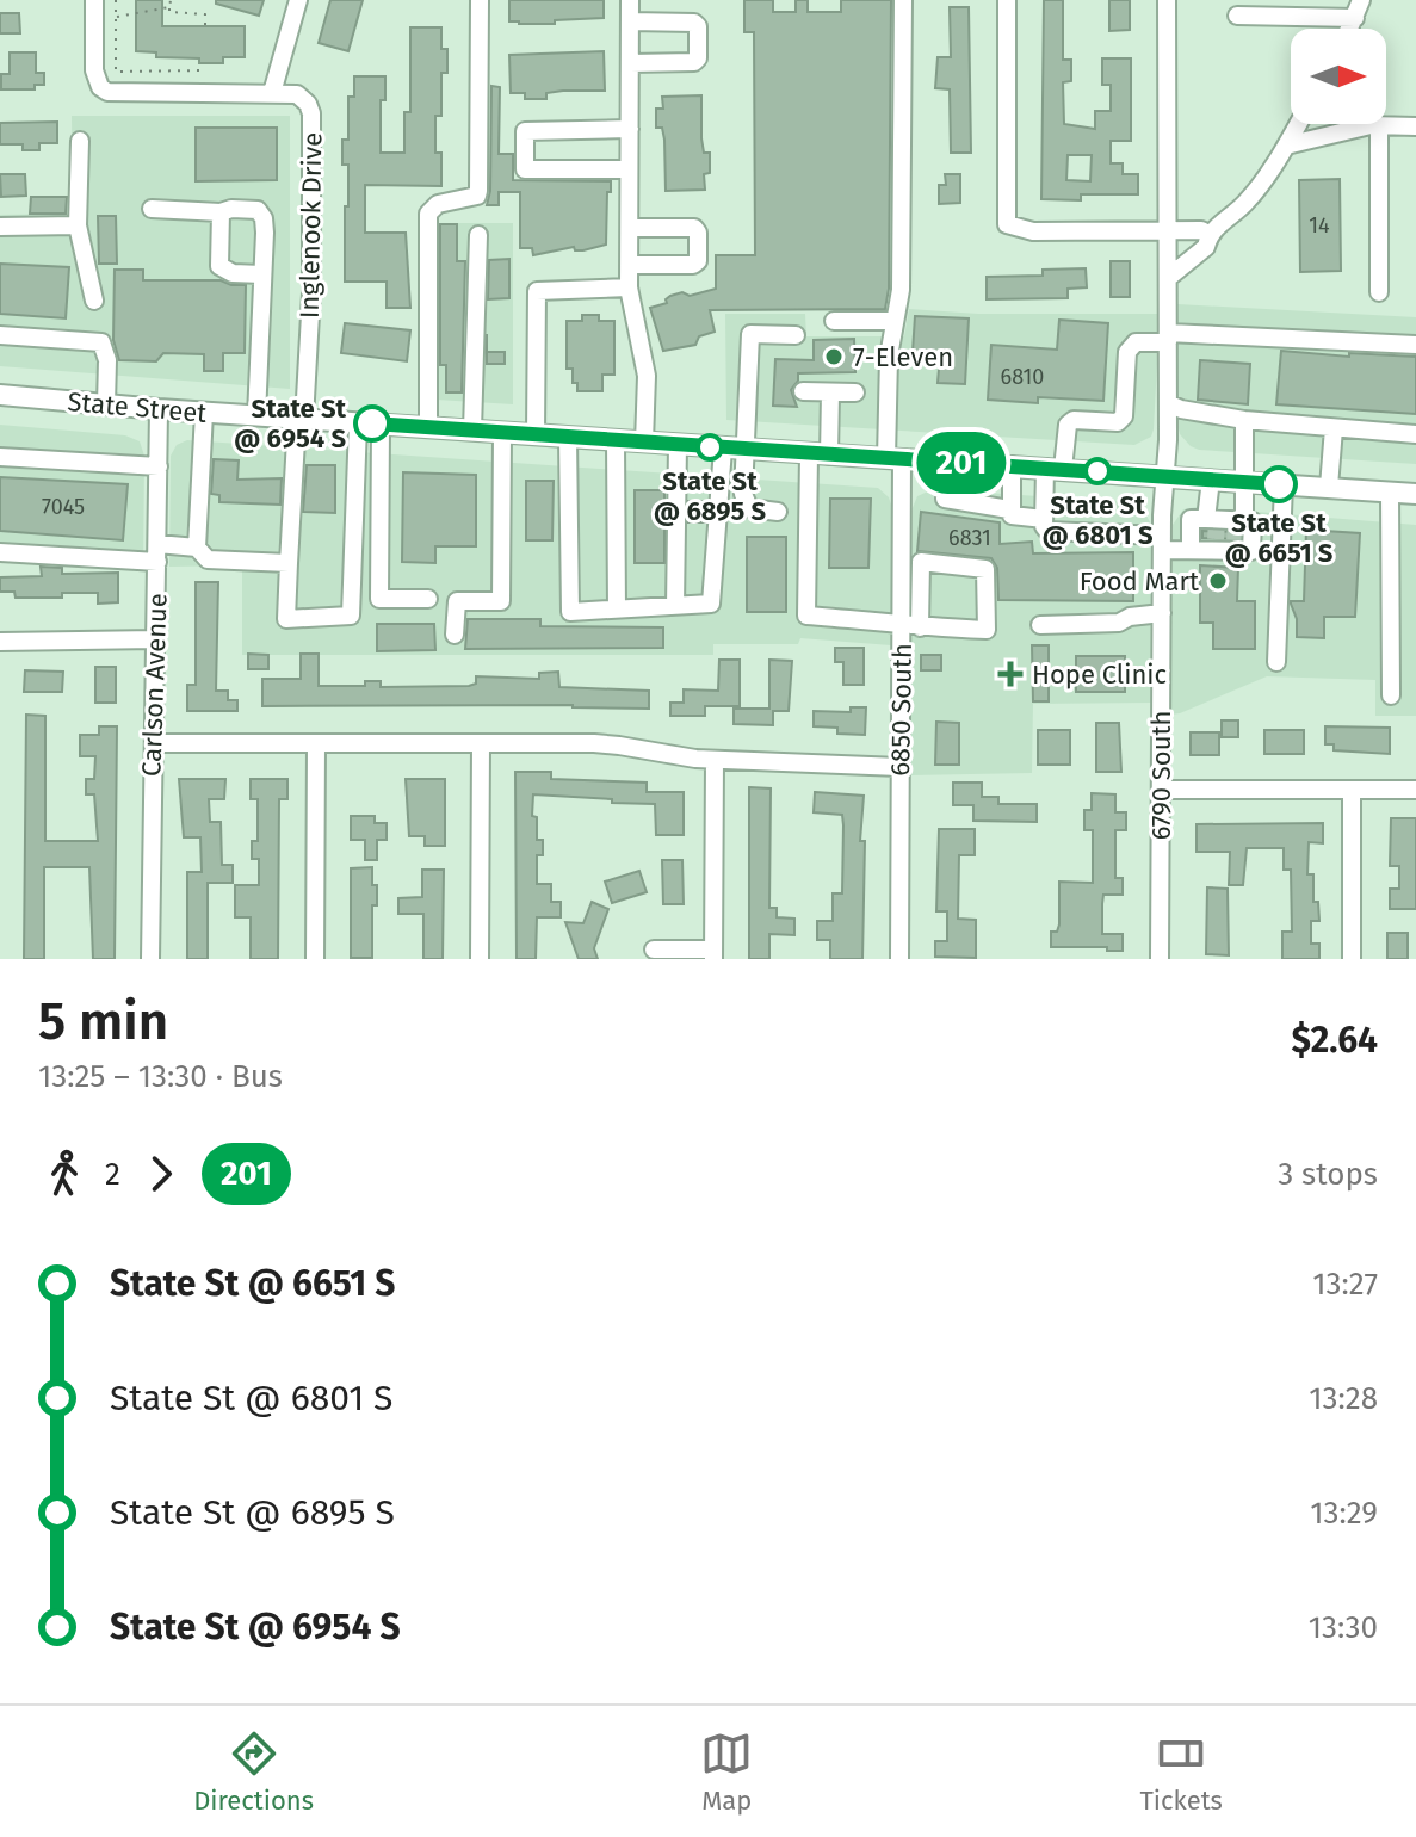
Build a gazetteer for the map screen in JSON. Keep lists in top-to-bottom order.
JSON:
{
  "streets": {
    "main road": ["State Street"],
    "street": [
      "Inglenook Drive",
      "Carlson Avenue",
      "6850 South",
      "6790 South"
    ]
  },
  "crossings": [
    ["Inglenook Drive", "State Street"],
    ["State Street", "Carlson Avenue"],
    ["State Street", "6850 South"],
    ["State Street", "6790 South"]
  ],
  "places": {
    "other": [
      "7-Eleven",
      "State St @ 6954 S",
      "State St @ 6895 S",
      "State St @ 6801 S",
      "State St @ 6651 S",
      "Food Mart"
    ],
    "health": ["Hope Clinic"]
  },
  "lines": ["bus line 201"],
  "house_numbers": [
    "14",
    "6810",
    "7045",
    "6831"
  ],
  "north": "right",
  "page": {
    "on_map": "201",
    "heading": ["5 min", "13:25 – 13:30 · Bus", "$2.64"],
    "legs": ["2", "201", "3 stops"],
    "list": [
      {
        "name": "State St @ 6651 S",
        "value": "13:27"
      },
      {
        "name": "State St @ 6801 S",
        "value": "13:28"
      },
      {
        "name": "State St @ 6895 S",
        "value": "13:29"
      },
      {
        "name": "State St @ 6954 S",
        "value": "13:30"
      }
    ],
    "tabs": ["Directions", "Map", "Tickets"]
  }
}
